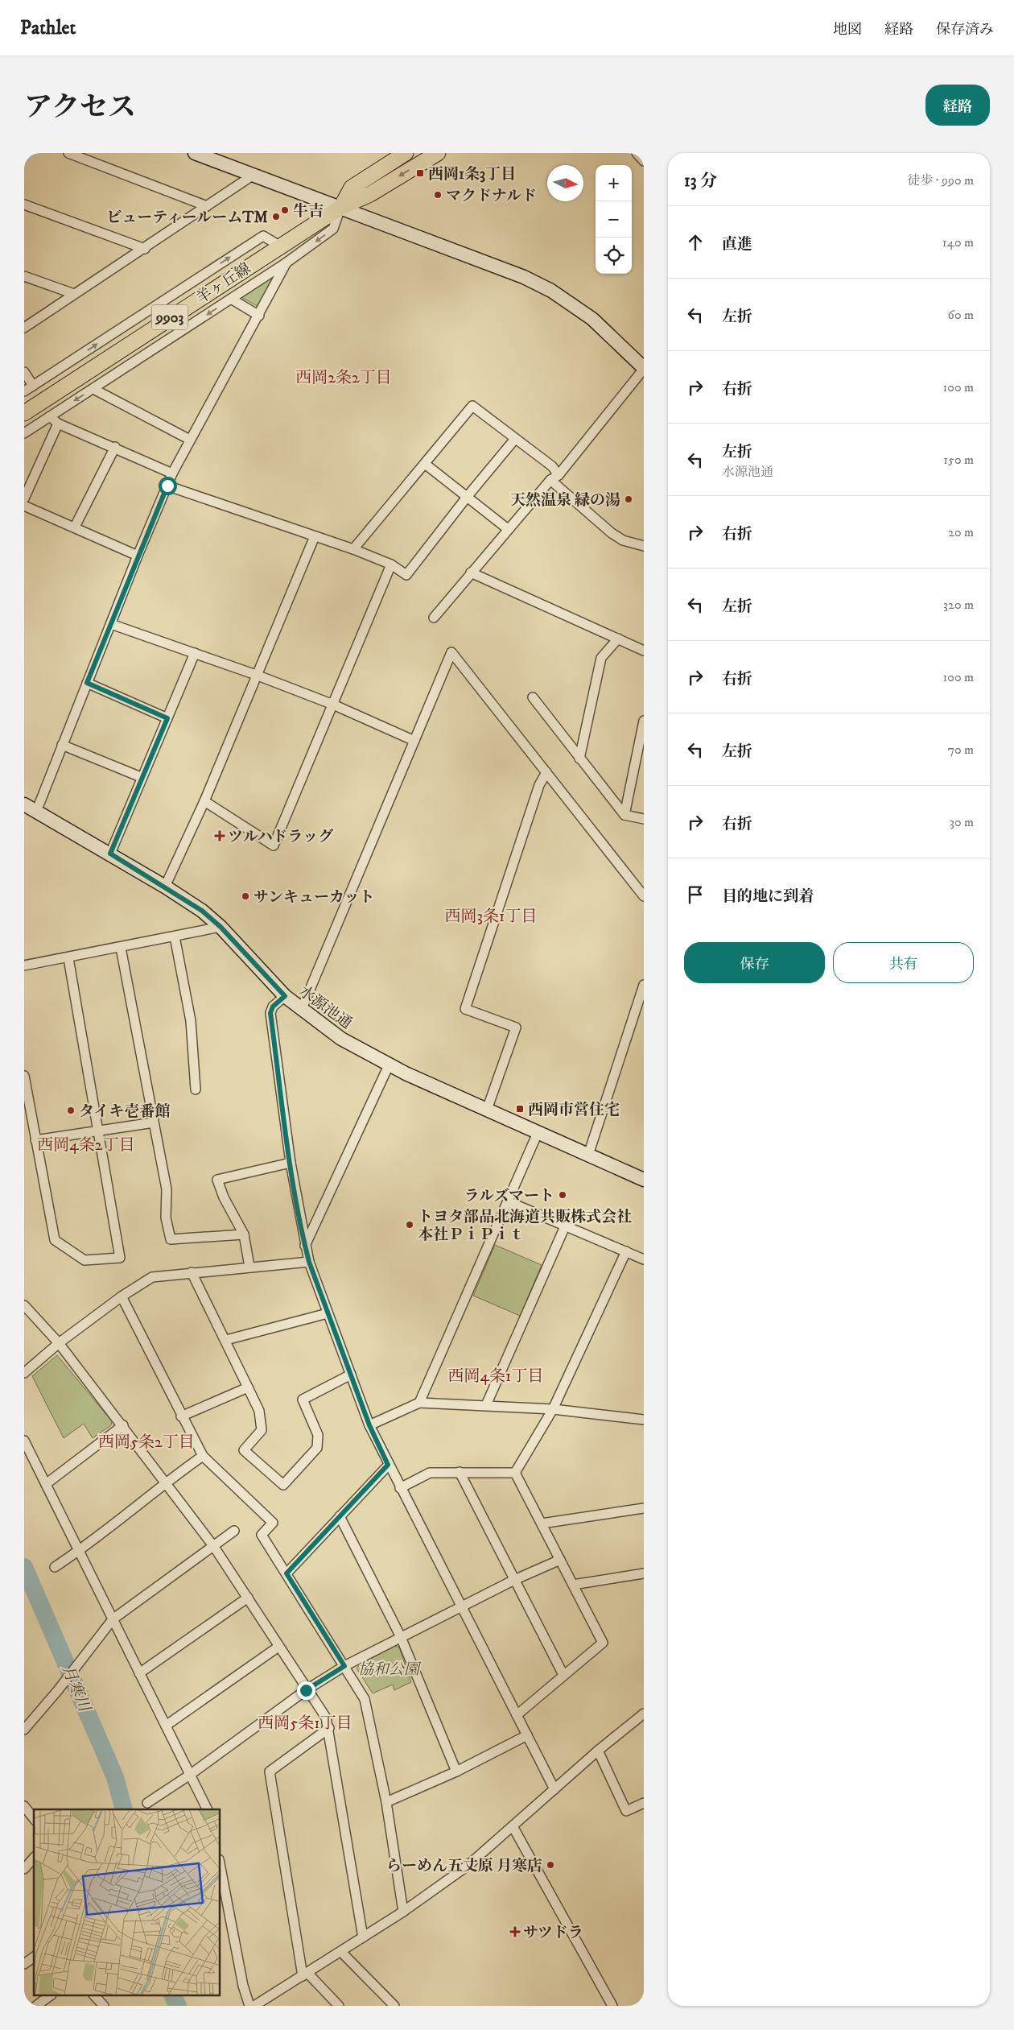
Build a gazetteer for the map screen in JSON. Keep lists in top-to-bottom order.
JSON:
{
  "streets": {
    "main road": ["羊ヶ丘線", "9903"],
    "street": ["水源池通"]
  },
  "districts": [
    "西岡2条2丁目",
    "西岡3条1丁目",
    "西岡4条2丁目",
    "西岡4条1丁目",
    "西岡5条2丁目",
    "西岡5条1丁目"
  ],
  "water": ["月寒川"],
  "parks": ["協和公園"],
  "places": {
    "transit": ["西岡1条3丁目", "西岡市営住宅"],
    "other": [
      "マクドナルド",
      "牛吉",
      "ビューティールームTM",
      "天然温泉 緑の湯",
      "サンキューカット",
      "タイキ壱番館",
      "ラルズマート",
      "トヨタ部品北海道共販株式会社 本社ＰｉＰｉｔ",
      "らーめん五丈原 月寒店"
    ],
    "health": ["ツルハドラッグ", "サツドラ"]
  },
  "north": "right",
  "page": {
    "header": "Pathlet",
    "nav": ["地図", "経路", "保存済み"],
    "title": "アクセス",
    "buttons": [
      "経路",
      ["保存", "共有"]
    ],
    "heading": ["13 分", "徒歩 · 990 m"],
    "map_buttons": ["+", "−"],
    "list": [
      ["直進", "140 m"],
      ["左折", "60 m"],
      ["右折", "100 m"],
      ["左折", "水源池通", "150 m"],
      ["右折", "20 m"],
      ["左折", "320 m"],
      ["右折", "100 m"],
      ["左折", "70 m"],
      ["右折", "30 m"],
      "目的地に到着"
    ]
  }
}
